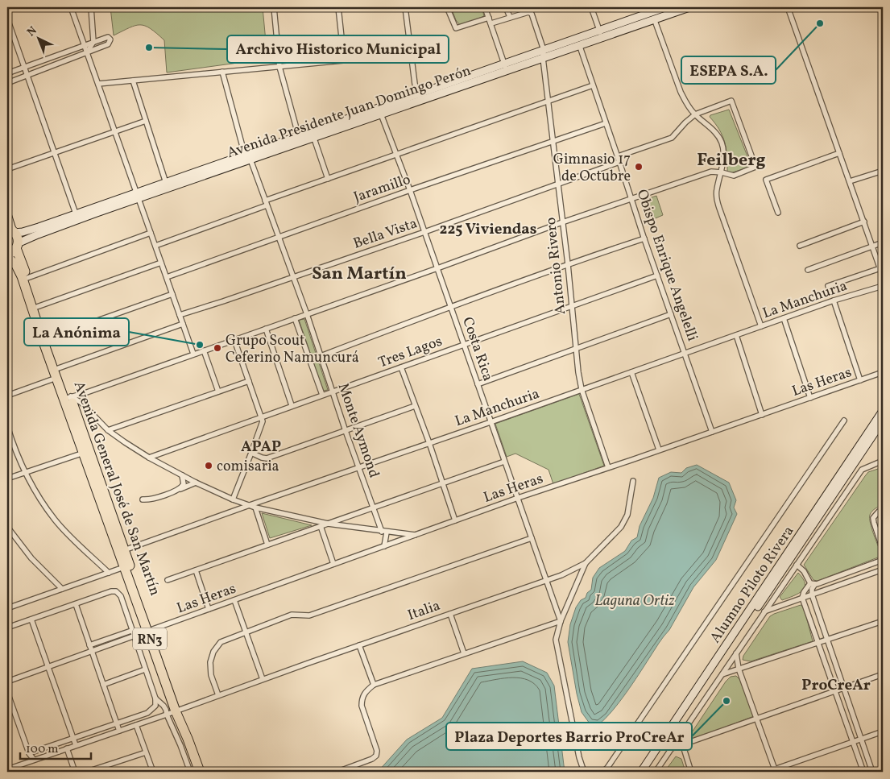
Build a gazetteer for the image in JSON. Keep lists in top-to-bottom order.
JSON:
{
  "streets": {
    "highway": ["Avenida General José de San Martín", "RN3"],
    "main road": ["Avenida Presidente Juan Domingo Perón", "Alumno Piloto Rivera"],
    "street": [
      "Jaramillo",
      "Bella Vista",
      "Obispo Enrique Angelelli",
      "Antonio Rivero",
      "La Manchuria",
      "Costa Rica",
      "Tres Lagos",
      "Las Heras",
      "Monte Aymond",
      "Italia"
    ]
  },
  "crossings": [
    ["Avenida Presidente Juan Domingo Perón", "Obispo Enrique Angelelli"],
    ["Avenida Presidente Juan Domingo Perón", "Antonio Rivero"],
    ["Avenida Presidente Juan Domingo Perón", "Costa Rica"],
    ["Avenida Presidente Juan Domingo Perón", "Monte Aymond"],
    ["Avenida Presidente Juan Domingo Perón", "Avenida General José de San Martín"],
    ["Jaramillo", "Obispo Enrique Angelelli"],
    ["Jaramillo", "Antonio Rivero"],
    ["Jaramillo", "Costa Rica"],
    ["Jaramillo", "Monte Aymond"],
    ["Bella Vista", "Obispo Enrique Angelelli"],
    ["Bella Vista", "Antonio Rivero"],
    ["Bella Vista", "Costa Rica"],
    ["Bella Vista", "Monte Aymond"],
    ["Obispo Enrique Angelelli", "La Manchuria"],
    ["Obispo Enrique Angelelli", "Tres Lagos"],
    ["Obispo Enrique Angelelli", "Las Heras"],
    ["Antonio Rivero", "La Manchuria"],
    ["Antonio Rivero", "Tres Lagos"],
    ["Antonio Rivero", "Las Heras"],
    ["La Manchuria", "Costa Rica"],
    ["La Manchuria", "Monte Aymond"],
    ["La Manchuria", "Avenida General José de San Martín"],
    ["Costa Rica", "Tres Lagos"],
    ["Costa Rica", "Las Heras"],
    ["Costa Rica", "Italia"],
    ["Tres Lagos", "Monte Aymond"],
    ["Las Heras", "Avenida General José de San Martín"],
    ["Avenida General José de San Martín", "Italia"]
  ],
  "districts": [
    "Feilberg",
    "225 Viviendas",
    "San Martín",
    "APAP",
    "ProCreAr"
  ],
  "water": ["Laguna Ortiz"],
  "places": [
    "ESEPA S.A.",
    "Archivo Historico Municipal",
    "Gimnasio 17 de Octubre",
    "La Anónima",
    "Grupo Scout Ceferino Namuncurá",
    "comisaria",
    "Plaza Deportes Barrio ProCreAr"
  ],
  "scale_bar": "100 m",
  "north": "top left"
}
